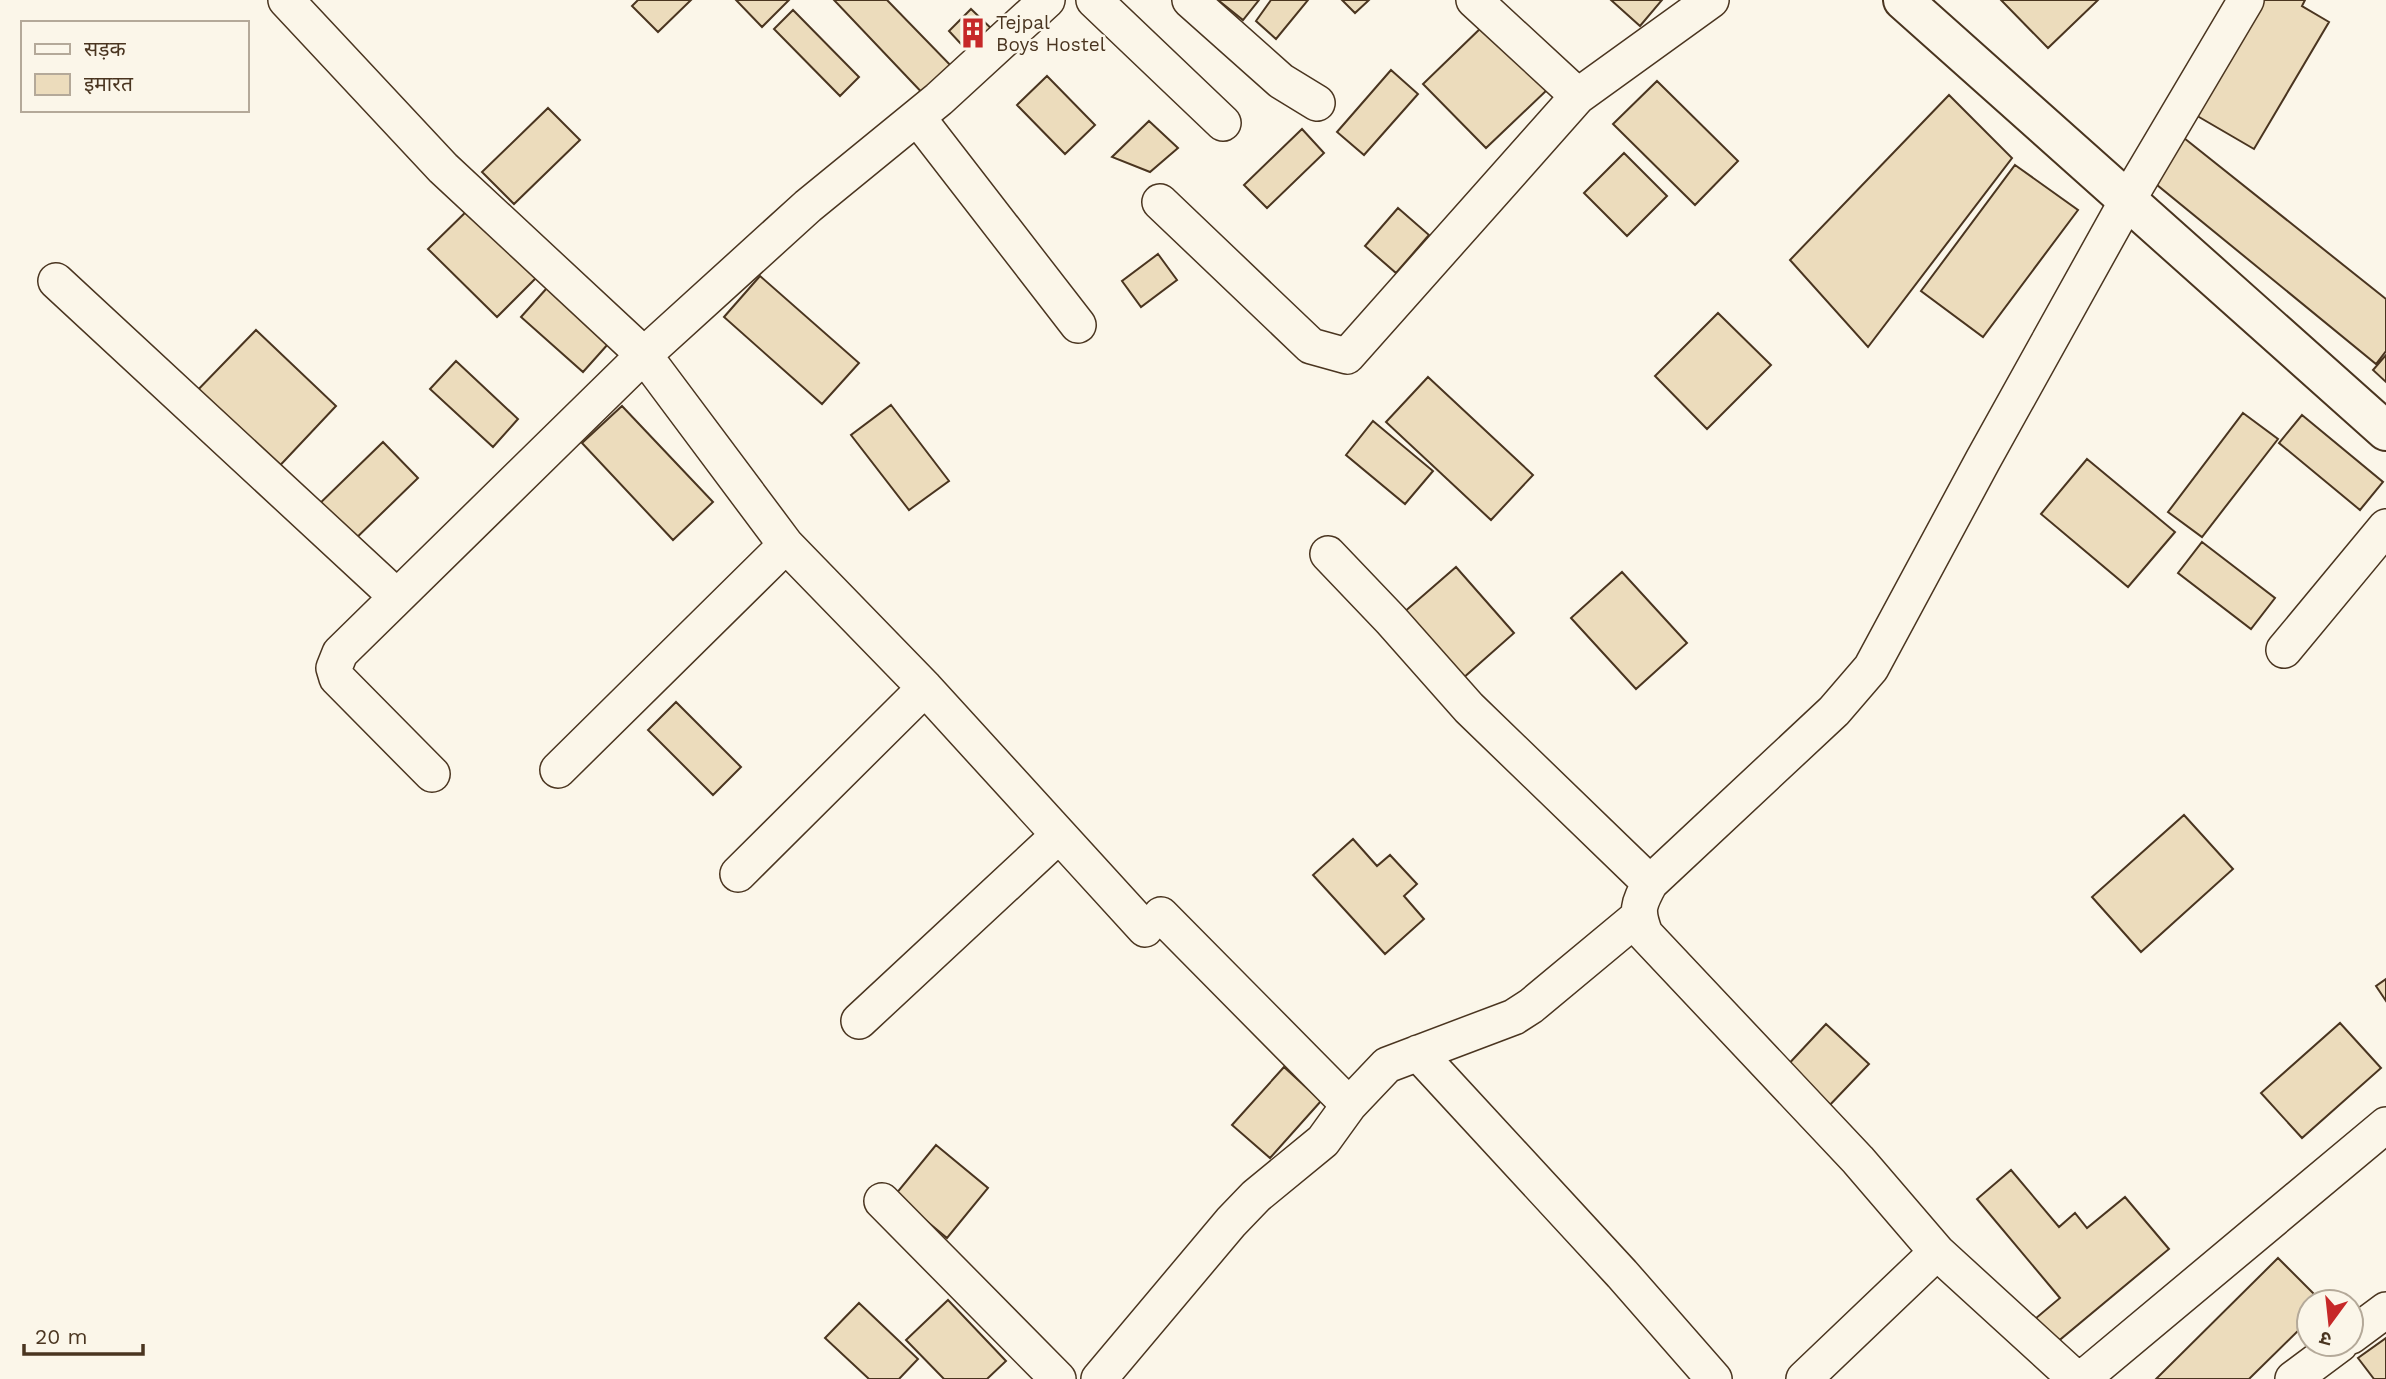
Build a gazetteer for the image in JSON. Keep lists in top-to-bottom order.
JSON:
{
  "places": {
    "building": ["Tejpal Boys Hostel"]
  },
  "legend": ["सड़क", "इमारत"],
  "scale_bar": "20 m",
  "north": "bottom"
}
